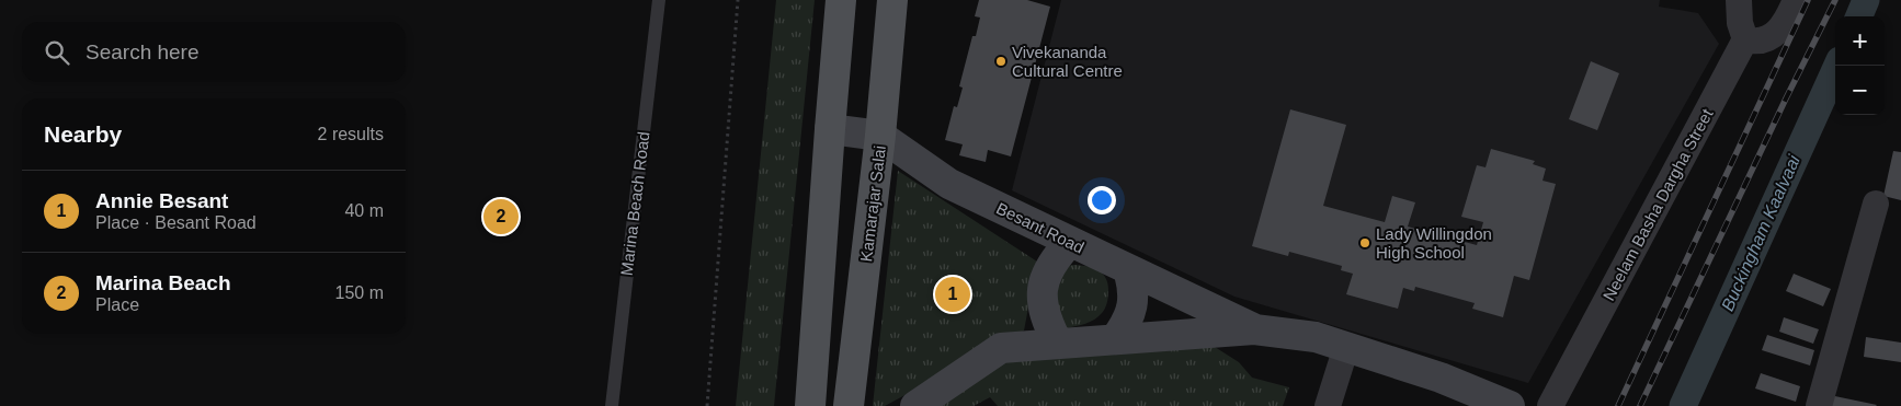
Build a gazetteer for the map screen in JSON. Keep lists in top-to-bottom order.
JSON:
{
  "streets": {
    "main road": ["Kamarajar Salai", "Besant Road"],
    "street": ["Neelam Basha Dargha Street"],
    "lane": ["Marina Beach Road"]
  },
  "crossings": [
    ["Kamarajar Salai", "Besant Road"]
  ],
  "water": ["Buckingham Kaalvaai"],
  "places": ["Vivekananda Cultural Centre", "Lady Willingdon High School"],
  "page": {
    "map_buttons": ["+", "−"],
    "search": "Search here",
    "heading": ["Nearby", "2 results"],
    "list": [
      {
        "mark": "1",
        "name": "Annie Besant",
        "note": "Place · Besant Road",
        "value": "40 m"
      },
      {
        "mark": "2",
        "name": "Marina Beach",
        "note": "Place",
        "value": "150 m"
      }
    ],
    "pins": ["2", "1"]
  }
}
